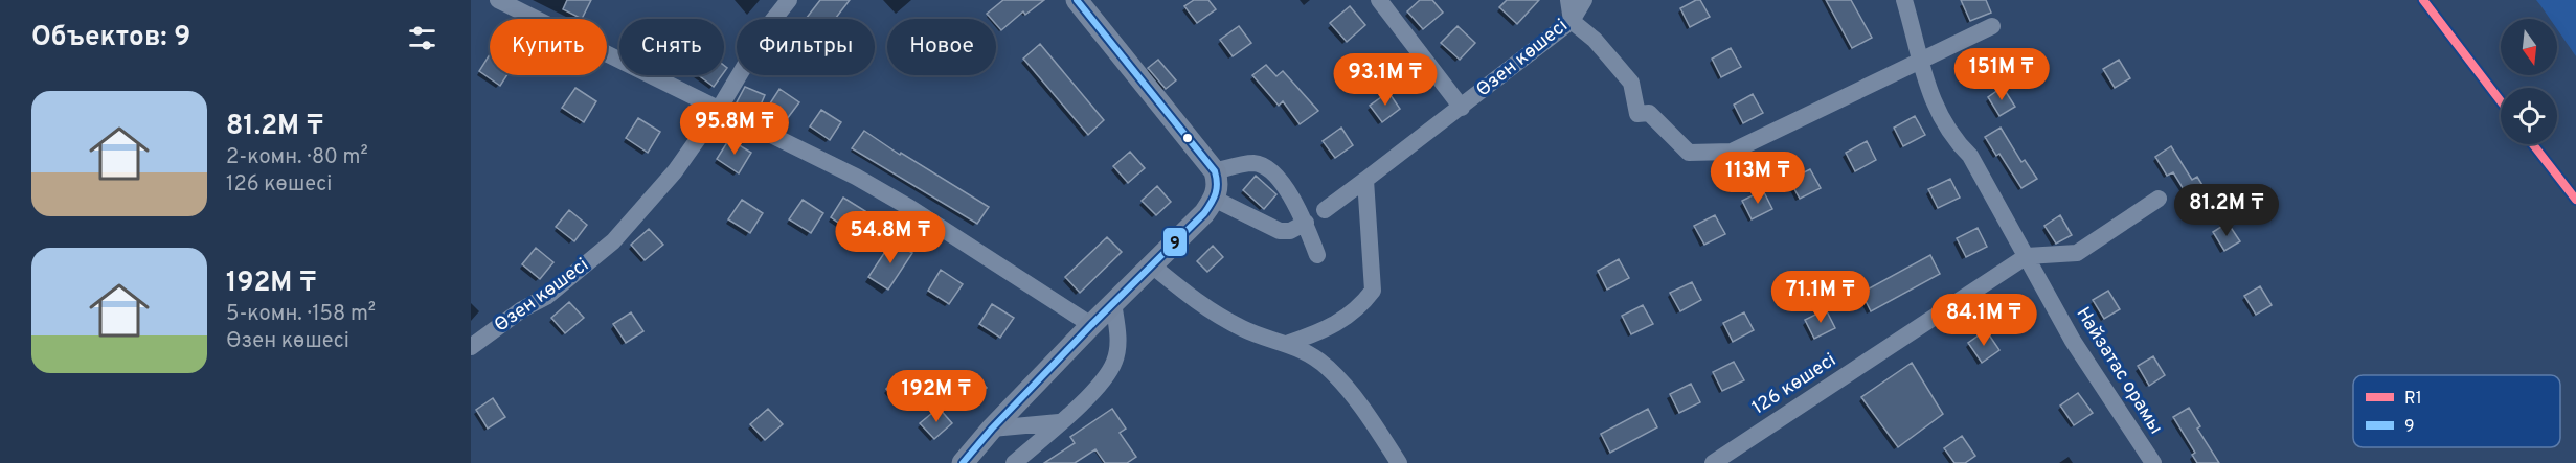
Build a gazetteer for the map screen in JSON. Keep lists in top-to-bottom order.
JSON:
{
  "streets": {
    "street": ["Өзен көшесі", "Найзатас орамы", "126 көшесі"]
  },
  "crossings": [
    ["Найзатас орамы", "126 көшесі"]
  ],
  "lines": ["transit line R1", "transit line 9"],
  "legend": ["R1", "9"],
  "north": "bottom",
  "page": {
    "heading": "Объектов: 9",
    "chip": [
      "Купить",
      "Снять",
      "Фильтры",
      "Новое"
    ],
    "price": [
      "151M ₸",
      "93.1M ₸",
      "95.8M ₸",
      "113M ₸",
      "81.2M ₸",
      "54.8M ₸",
      "71.1M ₸",
      "84.1M ₸",
      "192M ₸"
    ],
    "list": [
      {
        "name": "81.2M ₸",
        "note": "2-комн. · 80 m² · 126 көшесі"
      },
      {
        "name": "192M ₸",
        "note": "5-комн. · 158 m² · Өзен көшесі"
      }
    ]
  }
}
